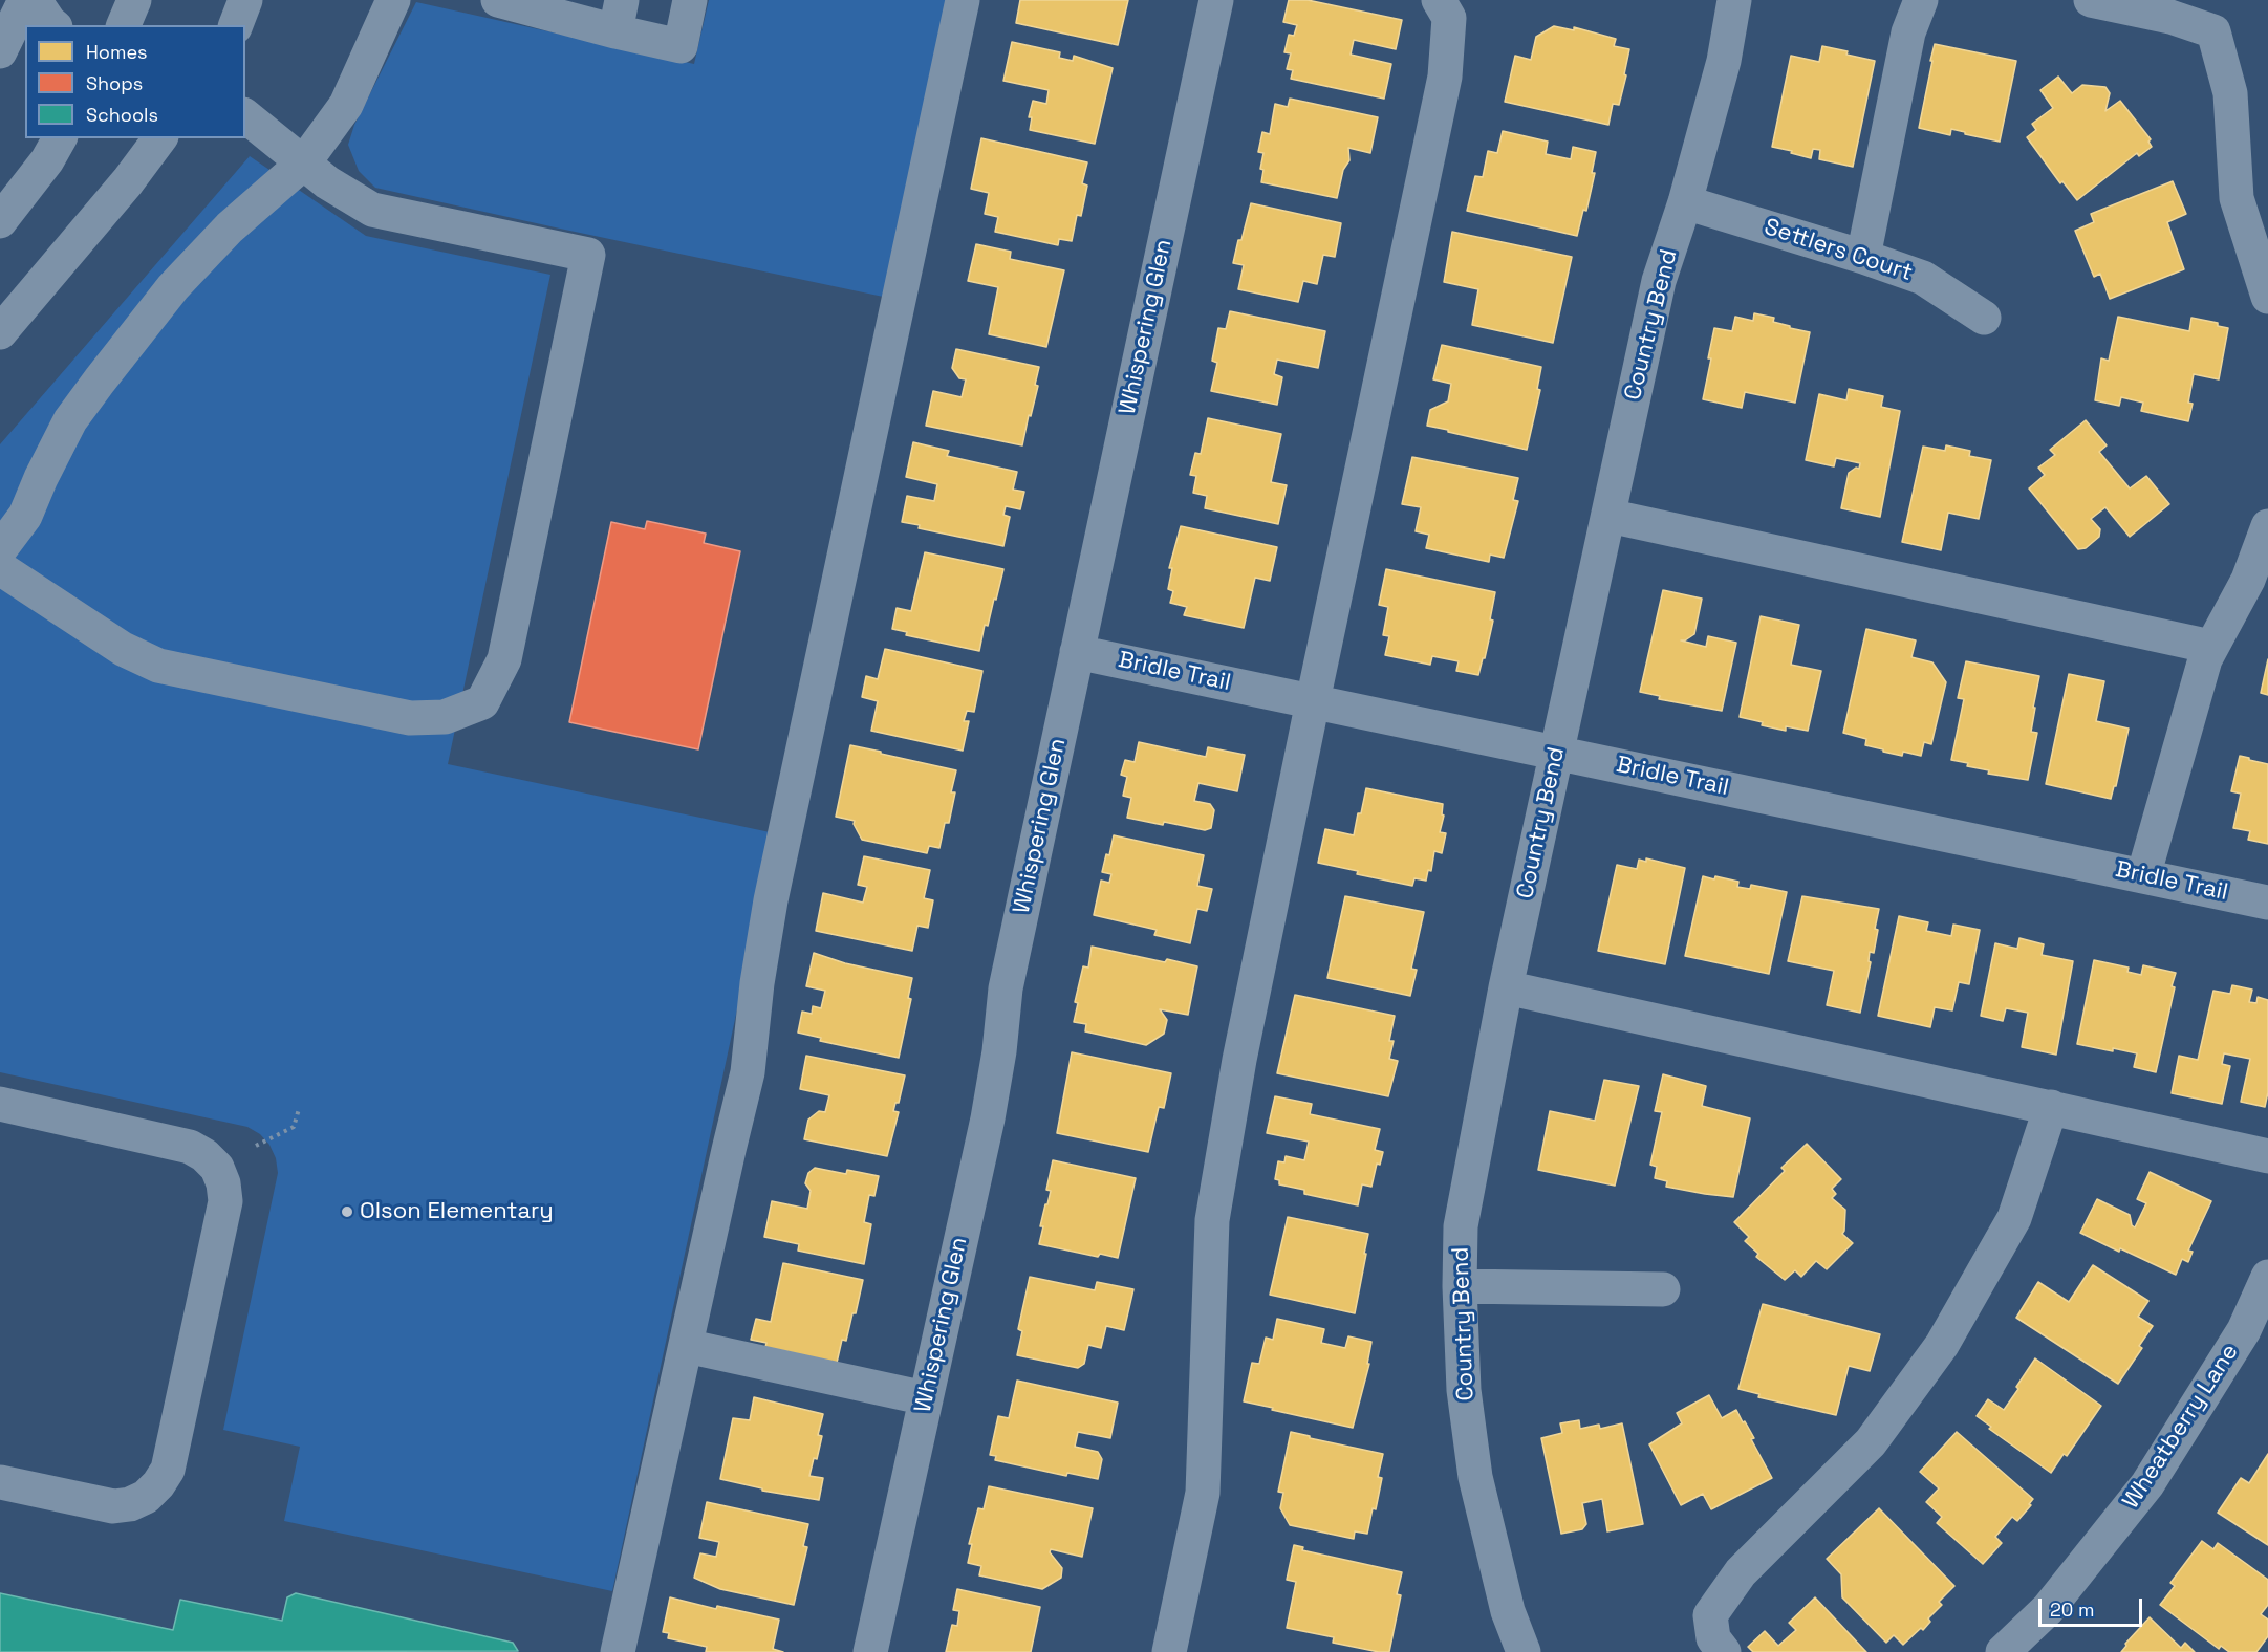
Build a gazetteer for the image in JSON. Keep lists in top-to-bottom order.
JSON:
{
  "streets": {
    "street": [
      "Settlers Court",
      "Country Bend",
      "Whispering Glen",
      "Bridle Trail",
      "Wheatberry Lane"
    ]
  },
  "crossings": [
    ["Settlers Court", "Country Bend"],
    ["Country Bend", "Bridle Trail"],
    ["Whispering Glen", "Bridle Trail"]
  ],
  "places": ["Olson Elementary"],
  "legend": ["Homes", "Shops", "Schools"],
  "scale_bar": "20 m"
}
